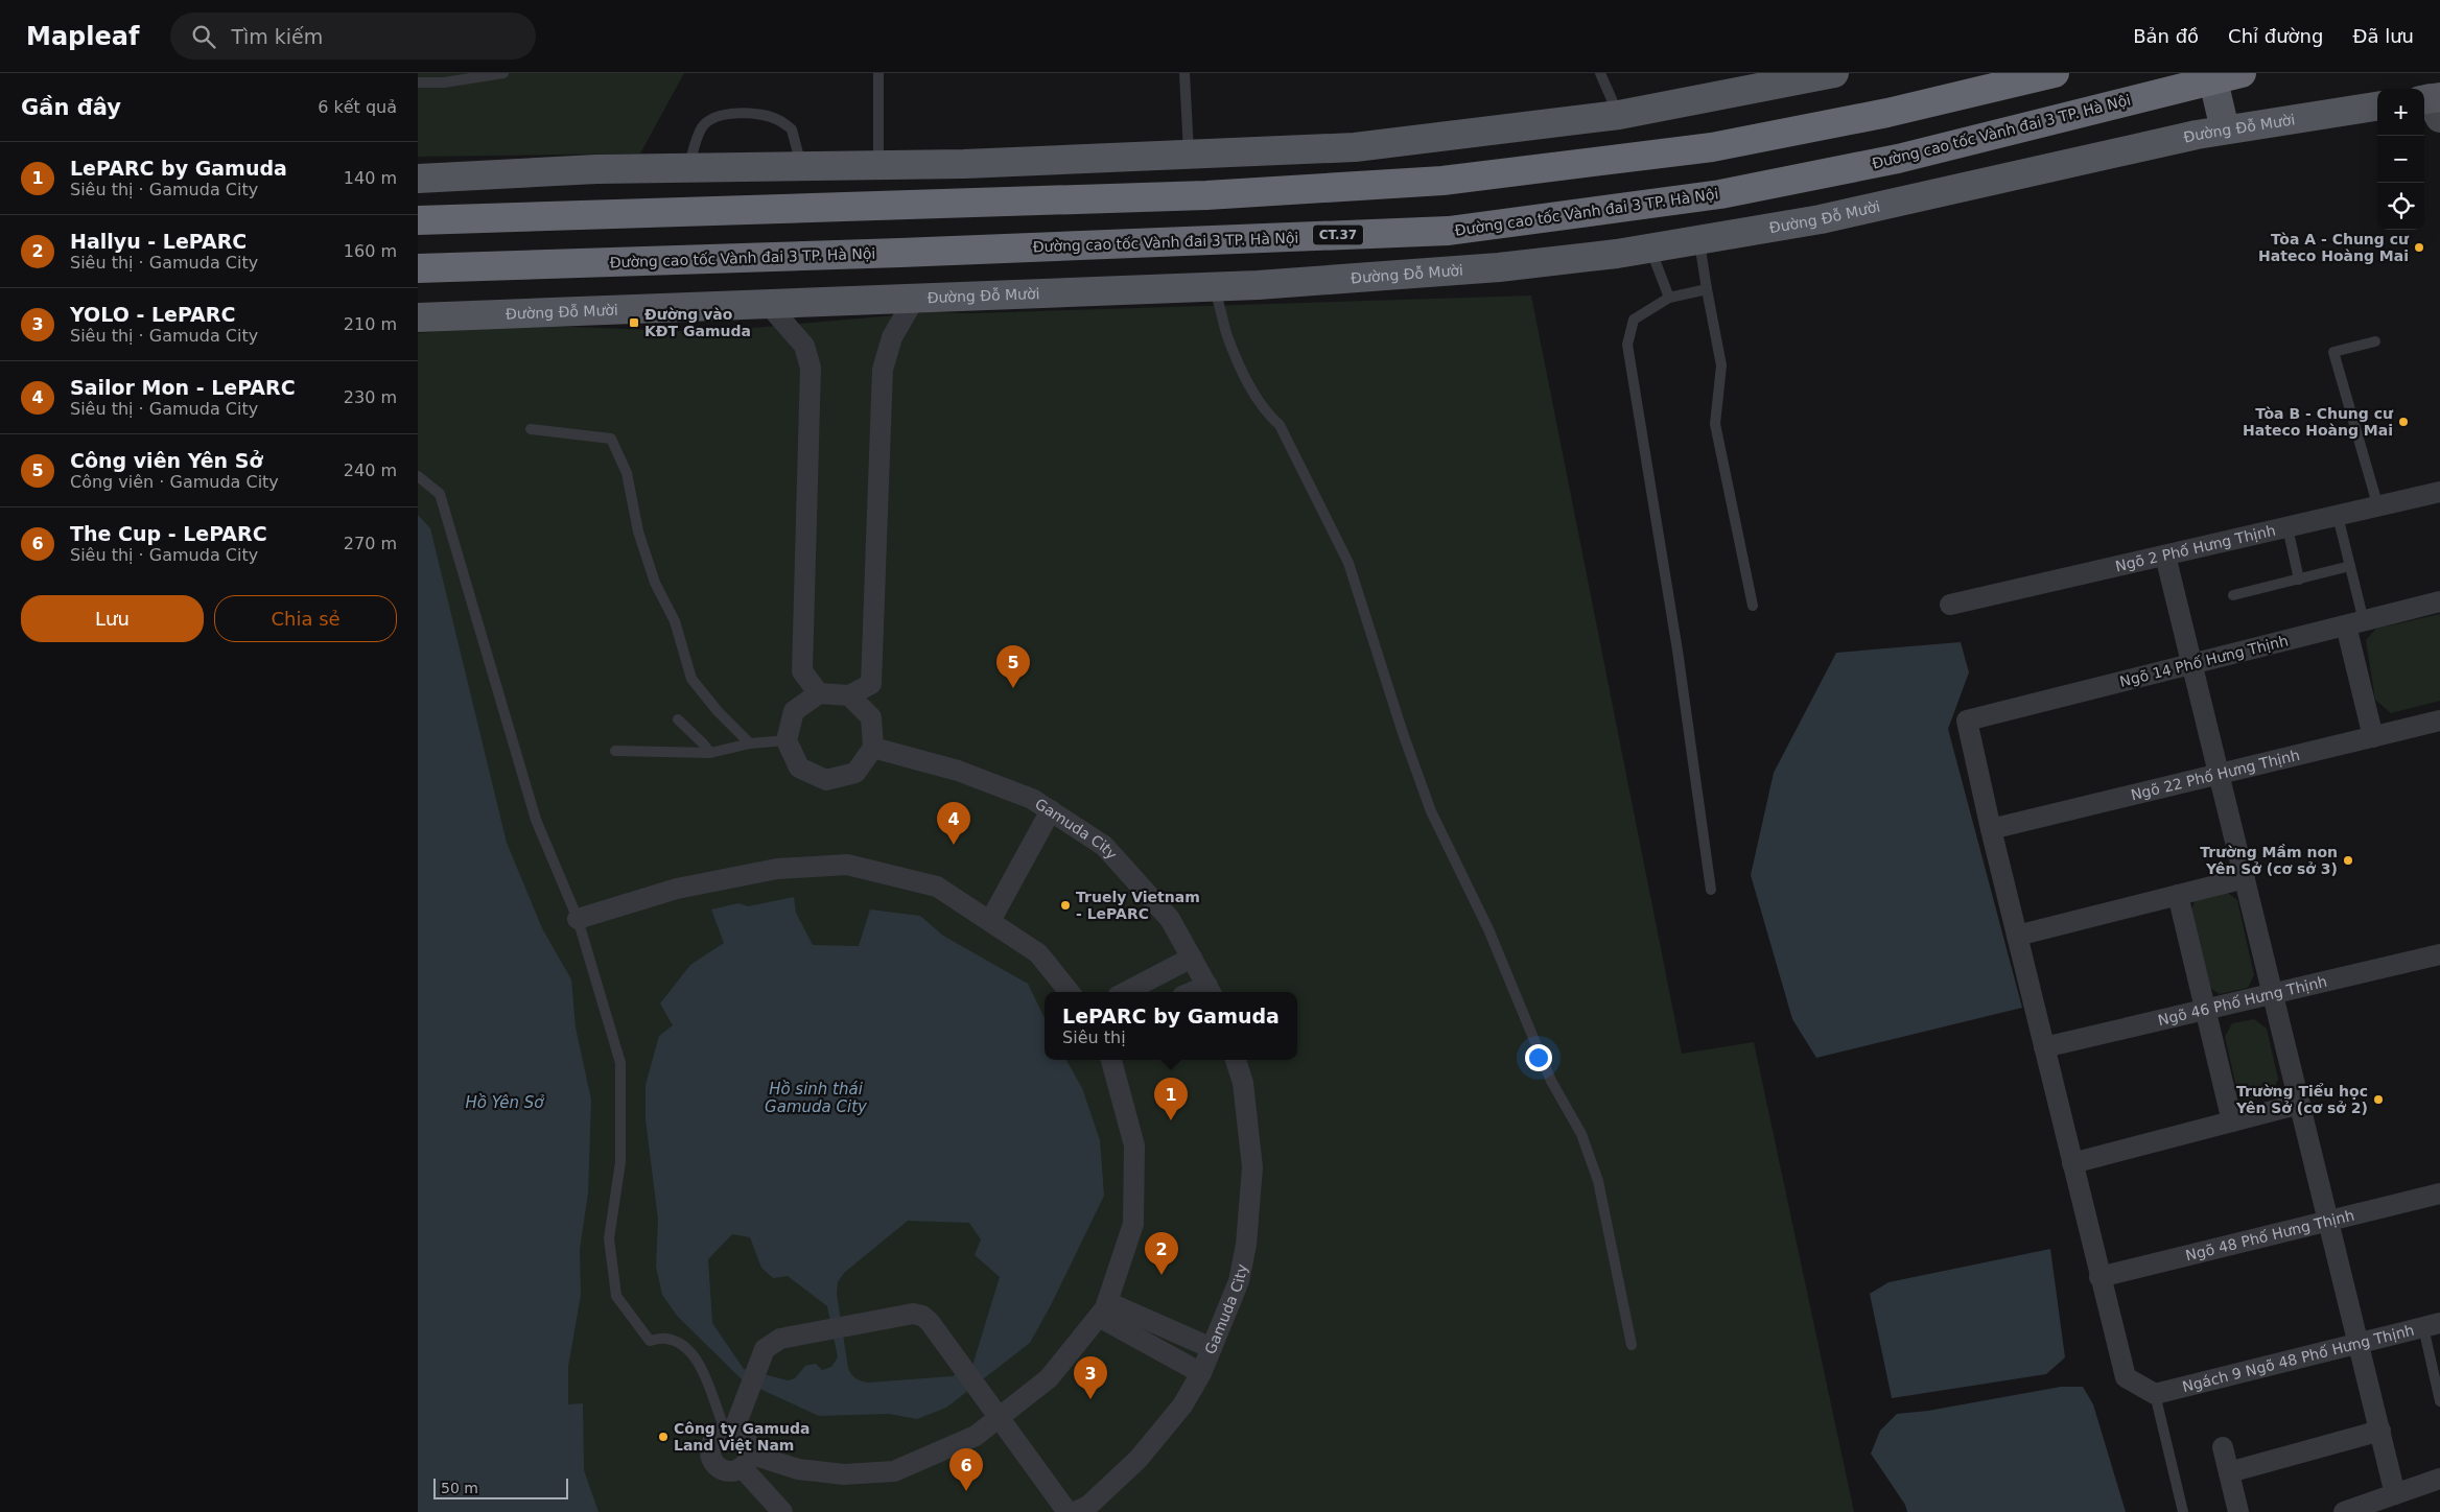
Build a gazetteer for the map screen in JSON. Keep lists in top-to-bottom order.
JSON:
{
  "streets": {
    "highway": ["Đường cao tốc Vành đai 3 TP. Hà Nội", "CT.37"],
    "main road": ["Đường Đỗ Mười"],
    "street": [
      "Ngõ 2 Phố Hưng Thịnh",
      "Ngõ 14 Phố Hưng Thịnh",
      "Ngõ 22 Phố Hưng Thịnh",
      "Gamuda City",
      "Ngõ 46 Phố Hưng Thịnh",
      "Ngõ 48 Phố Hưng Thịnh",
      "Ngách 9 Ngõ 48 Phố Hưng Thịnh"
    ]
  },
  "crossings": [
    ["Ngõ 14 Phố Hưng Thịnh", "Ngõ 22 Phố Hưng Thịnh"]
  ],
  "water": ["Hồ sinh thái Gamuda City", "Hồ Yên Sở"],
  "places": {
    "other": [
      "Tòa A - Chung cư Hateco Hoàng Mai",
      "Tòa B - Chung cư Hateco Hoàng Mai",
      "Trường Mầm non Yên Sở (cơ sở 3)",
      "Truely Vietnam - LePARC",
      "Trường Tiểu học Yên Sở (cơ sở 2)",
      "Công ty Gamuda Land Việt Nam"
    ],
    "transit": ["Đường vào KĐT Gamuda"]
  },
  "scale_bar": "50 m",
  "page": {
    "header": "Mapleaf",
    "search": "Tìm kiếm",
    "nav": ["Bản đồ", "Chỉ đường", "Đã lưu"],
    "heading": ["Gần đây", "6 kết quả"],
    "map_buttons": ["+", "−"],
    "list": [
      {
        "mark": "1",
        "name": "LePARC by Gamuda",
        "note": "Siêu thị · Gamuda City",
        "value": "140 m"
      },
      {
        "mark": "2",
        "name": "Hallyu - LePARC",
        "note": "Siêu thị · Gamuda City",
        "value": "160 m"
      },
      {
        "mark": "3",
        "name": "YOLO - LePARC",
        "note": "Siêu thị · Gamuda City",
        "value": "210 m"
      },
      {
        "mark": "4",
        "name": "Sailor Mon - LePARC",
        "note": "Siêu thị · Gamuda City",
        "value": "230 m"
      },
      {
        "mark": "5",
        "name": "Công viên Yên Sở",
        "note": "Công viên · Gamuda City",
        "value": "240 m"
      },
      {
        "mark": "6",
        "name": "The Cup - LePARC",
        "note": "Siêu thị · Gamuda City",
        "value": "270 m"
      }
    ],
    "buttons": ["Lưu", "Chia sẻ"],
    "pins": [
      "5",
      "4",
      "1",
      "2",
      "3",
      "6"
    ],
    "popup": ["LePARC by Gamuda", "Siêu thị"],
    "scale": "50 m"
  }
}
